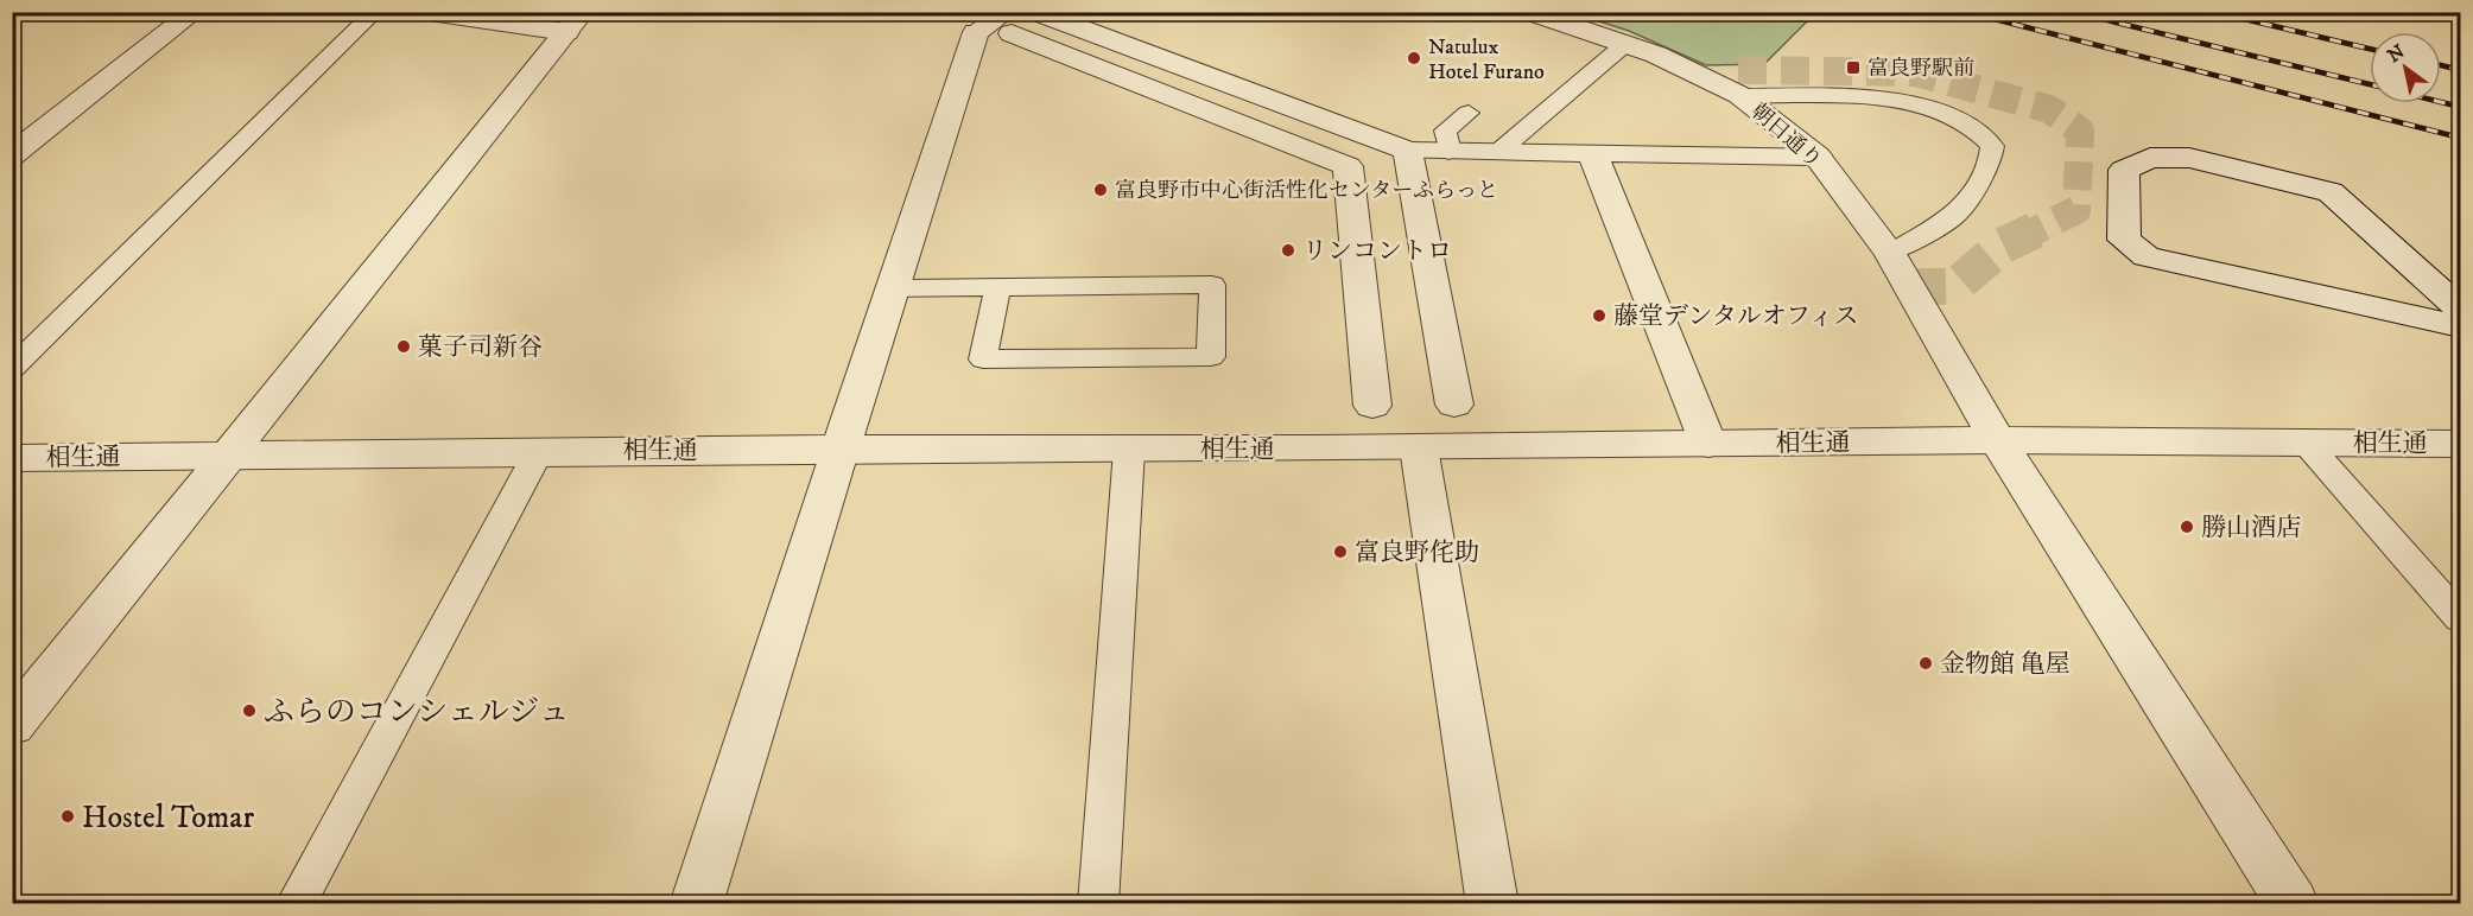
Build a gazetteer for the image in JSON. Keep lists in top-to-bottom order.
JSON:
{
  "streets": {
    "street": ["朝日通り", "相生通"]
  },
  "crossings": [
    ["朝日通り", "相生通"]
  ],
  "places": {
    "other": [
      "Natulux Hotel Furano",
      "富良野市中心街活性化センターふらっと",
      "リンコントロ",
      "藤堂デンタルオフィス",
      "菓子司新谷",
      "勝山酒店",
      "富良野侘助",
      "金物館 亀屋",
      "ふらのコンシェルジュ",
      "Hostel Tomar"
    ],
    "transit": ["富良野駅前"]
  },
  "north": "top left"
}
